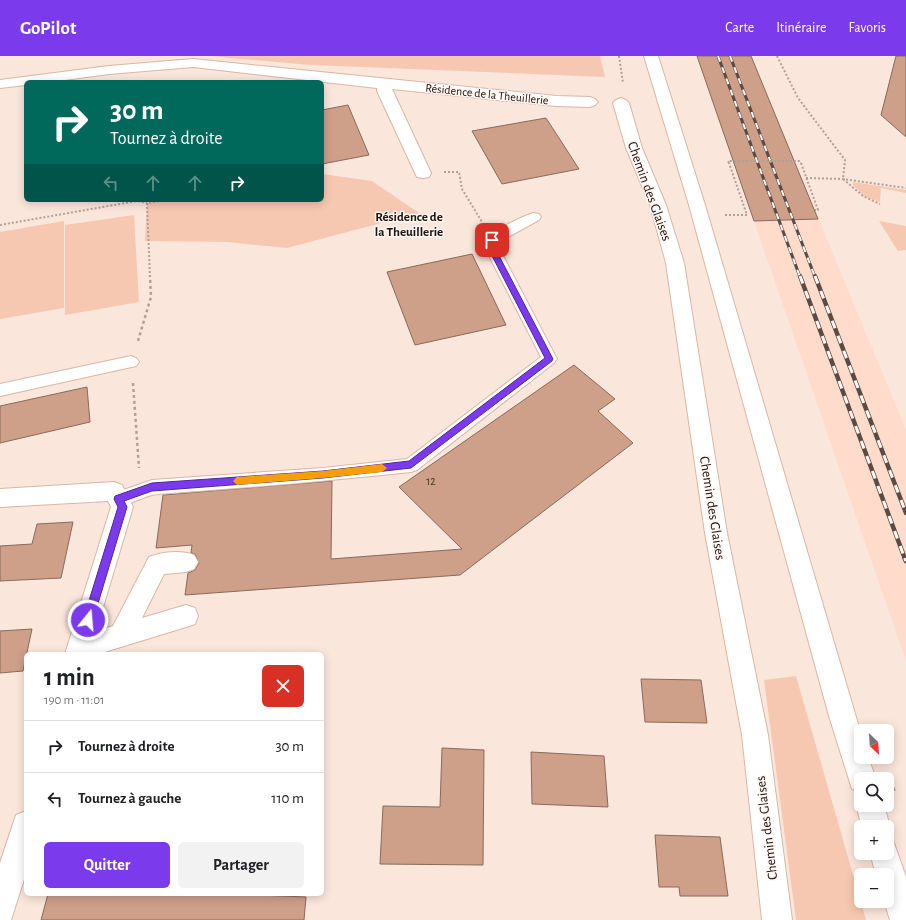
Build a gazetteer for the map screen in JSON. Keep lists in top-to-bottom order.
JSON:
{
  "streets": {
    "street": ["Résidence de la Theuillerie", "Chemin des Glaises"]
  },
  "districts": ["Résidence de la Theuillerie"],
  "house_numbers": ["12"],
  "north": "bottom right",
  "page": {
    "header": "GoPilot",
    "nav": ["Carte", "Itinéraire", "Favoris"],
    "turn": ["30 m", "Tournez à droite"],
    "heading": ["1 min", "190 m · 11:01"],
    "list": [
      {
        "name": "Tournez à droite",
        "value": "30 m"
      },
      {
        "name": "Tournez à gauche",
        "value": "110 m"
      }
    ],
    "map_buttons": ["+", "−"],
    "buttons": ["Quitter", "Partager"]
  }
}
